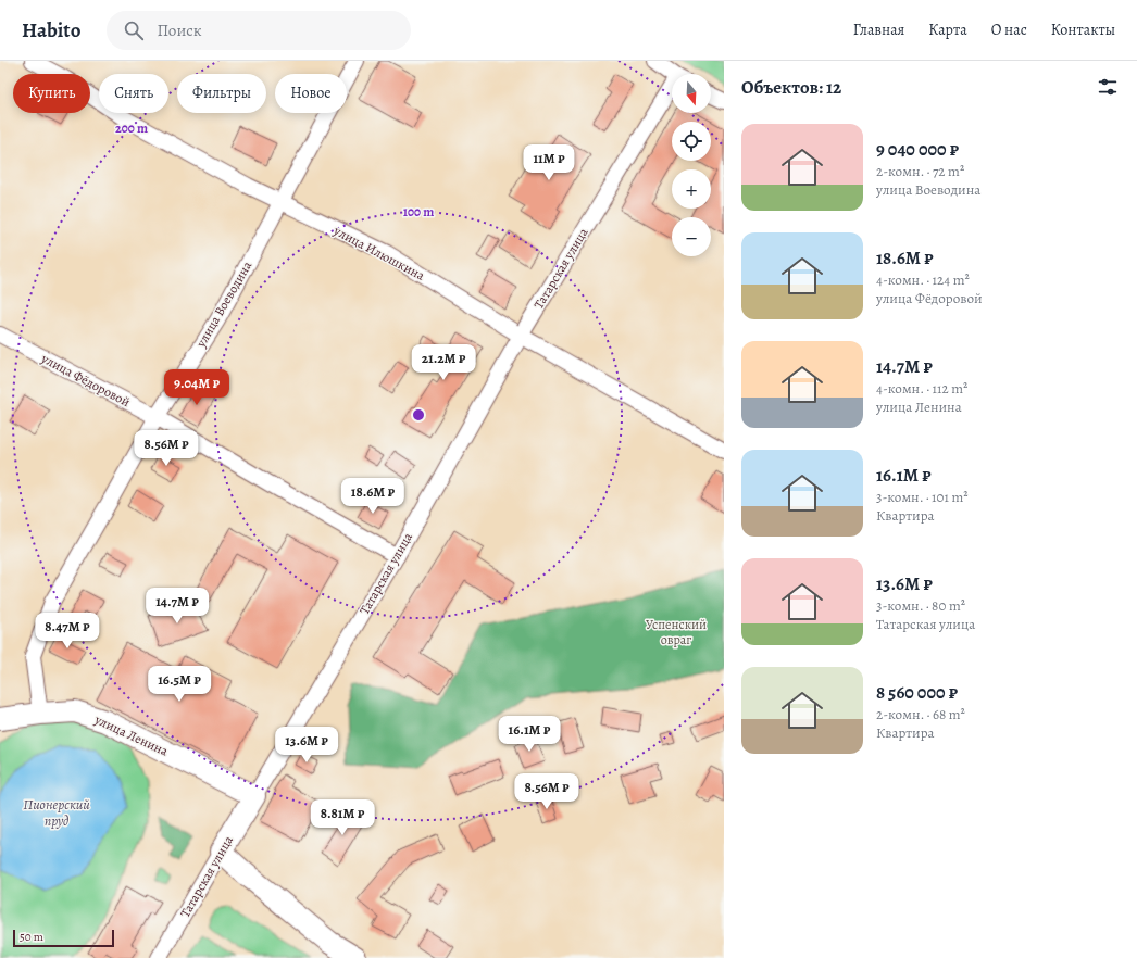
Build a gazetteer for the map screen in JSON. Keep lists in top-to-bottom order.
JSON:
{
  "streets": {
    "street": [
      "улица Илюшкина",
      "Татарская улица",
      "улица Воеводина",
      "улица Фёдоровой",
      "улица Ленина"
    ]
  },
  "crossings": [
    ["улица Илюшкина", "Татарская улица"],
    ["улица Илюшкина", "улица Воеводина"],
    ["Татарская улица", "улица Фёдоровой"],
    ["Татарская улица", "улица Ленина"],
    ["улица Воеводина", "улица Фёдоровой"],
    ["улица Воеводина", "улица Ленина"]
  ],
  "water": ["Пионерский пруд"],
  "parks": ["Успенский овраг"],
  "scale_bar": "50 m",
  "north": "bottom",
  "page": {
    "header": "Habito",
    "search": "Поиск",
    "nav": [
      "Главная",
      "Карта",
      "О нас",
      "Контакты"
    ],
    "heading": "Объектов: 12",
    "map_buttons": ["+", "−"],
    "chip": [
      "Купить",
      "Снять",
      "Фильтры",
      "Новое"
    ],
    "list": [
      {
        "name": "9 040 000 ₽",
        "note": "2-комн. · 72 m² · улица Воеводина"
      },
      {
        "name": "18.6M ₽",
        "note": "4-комн. · 124 m² · улица Фёдоровой"
      },
      {
        "name": "14.7M ₽",
        "note": "4-комн. · 112 m² · улица Ленина"
      },
      {
        "name": "16.1M ₽",
        "note": "3-комн. · 101 m² · Квартира"
      },
      {
        "name": "13.6M ₽",
        "note": "3-комн. · 80 m² · Татарская улица"
      },
      {
        "name": "8 560 000 ₽",
        "note": "2-комн. · 68 m² · Квартира"
      }
    ],
    "price": [
      "11M ₽",
      "21.2M ₽",
      "9.04M ₽",
      "8.56M ₽",
      "18.6M ₽",
      "14.7M ₽",
      "8.47M ₽",
      "16.5M ₽",
      "16.1M ₽",
      "13.6M ₽",
      "8.56M ₽",
      "8.81M ₽"
    ],
    "scale": "50 m"
  },
  "rings": ["200 m", "100 m"]
}
